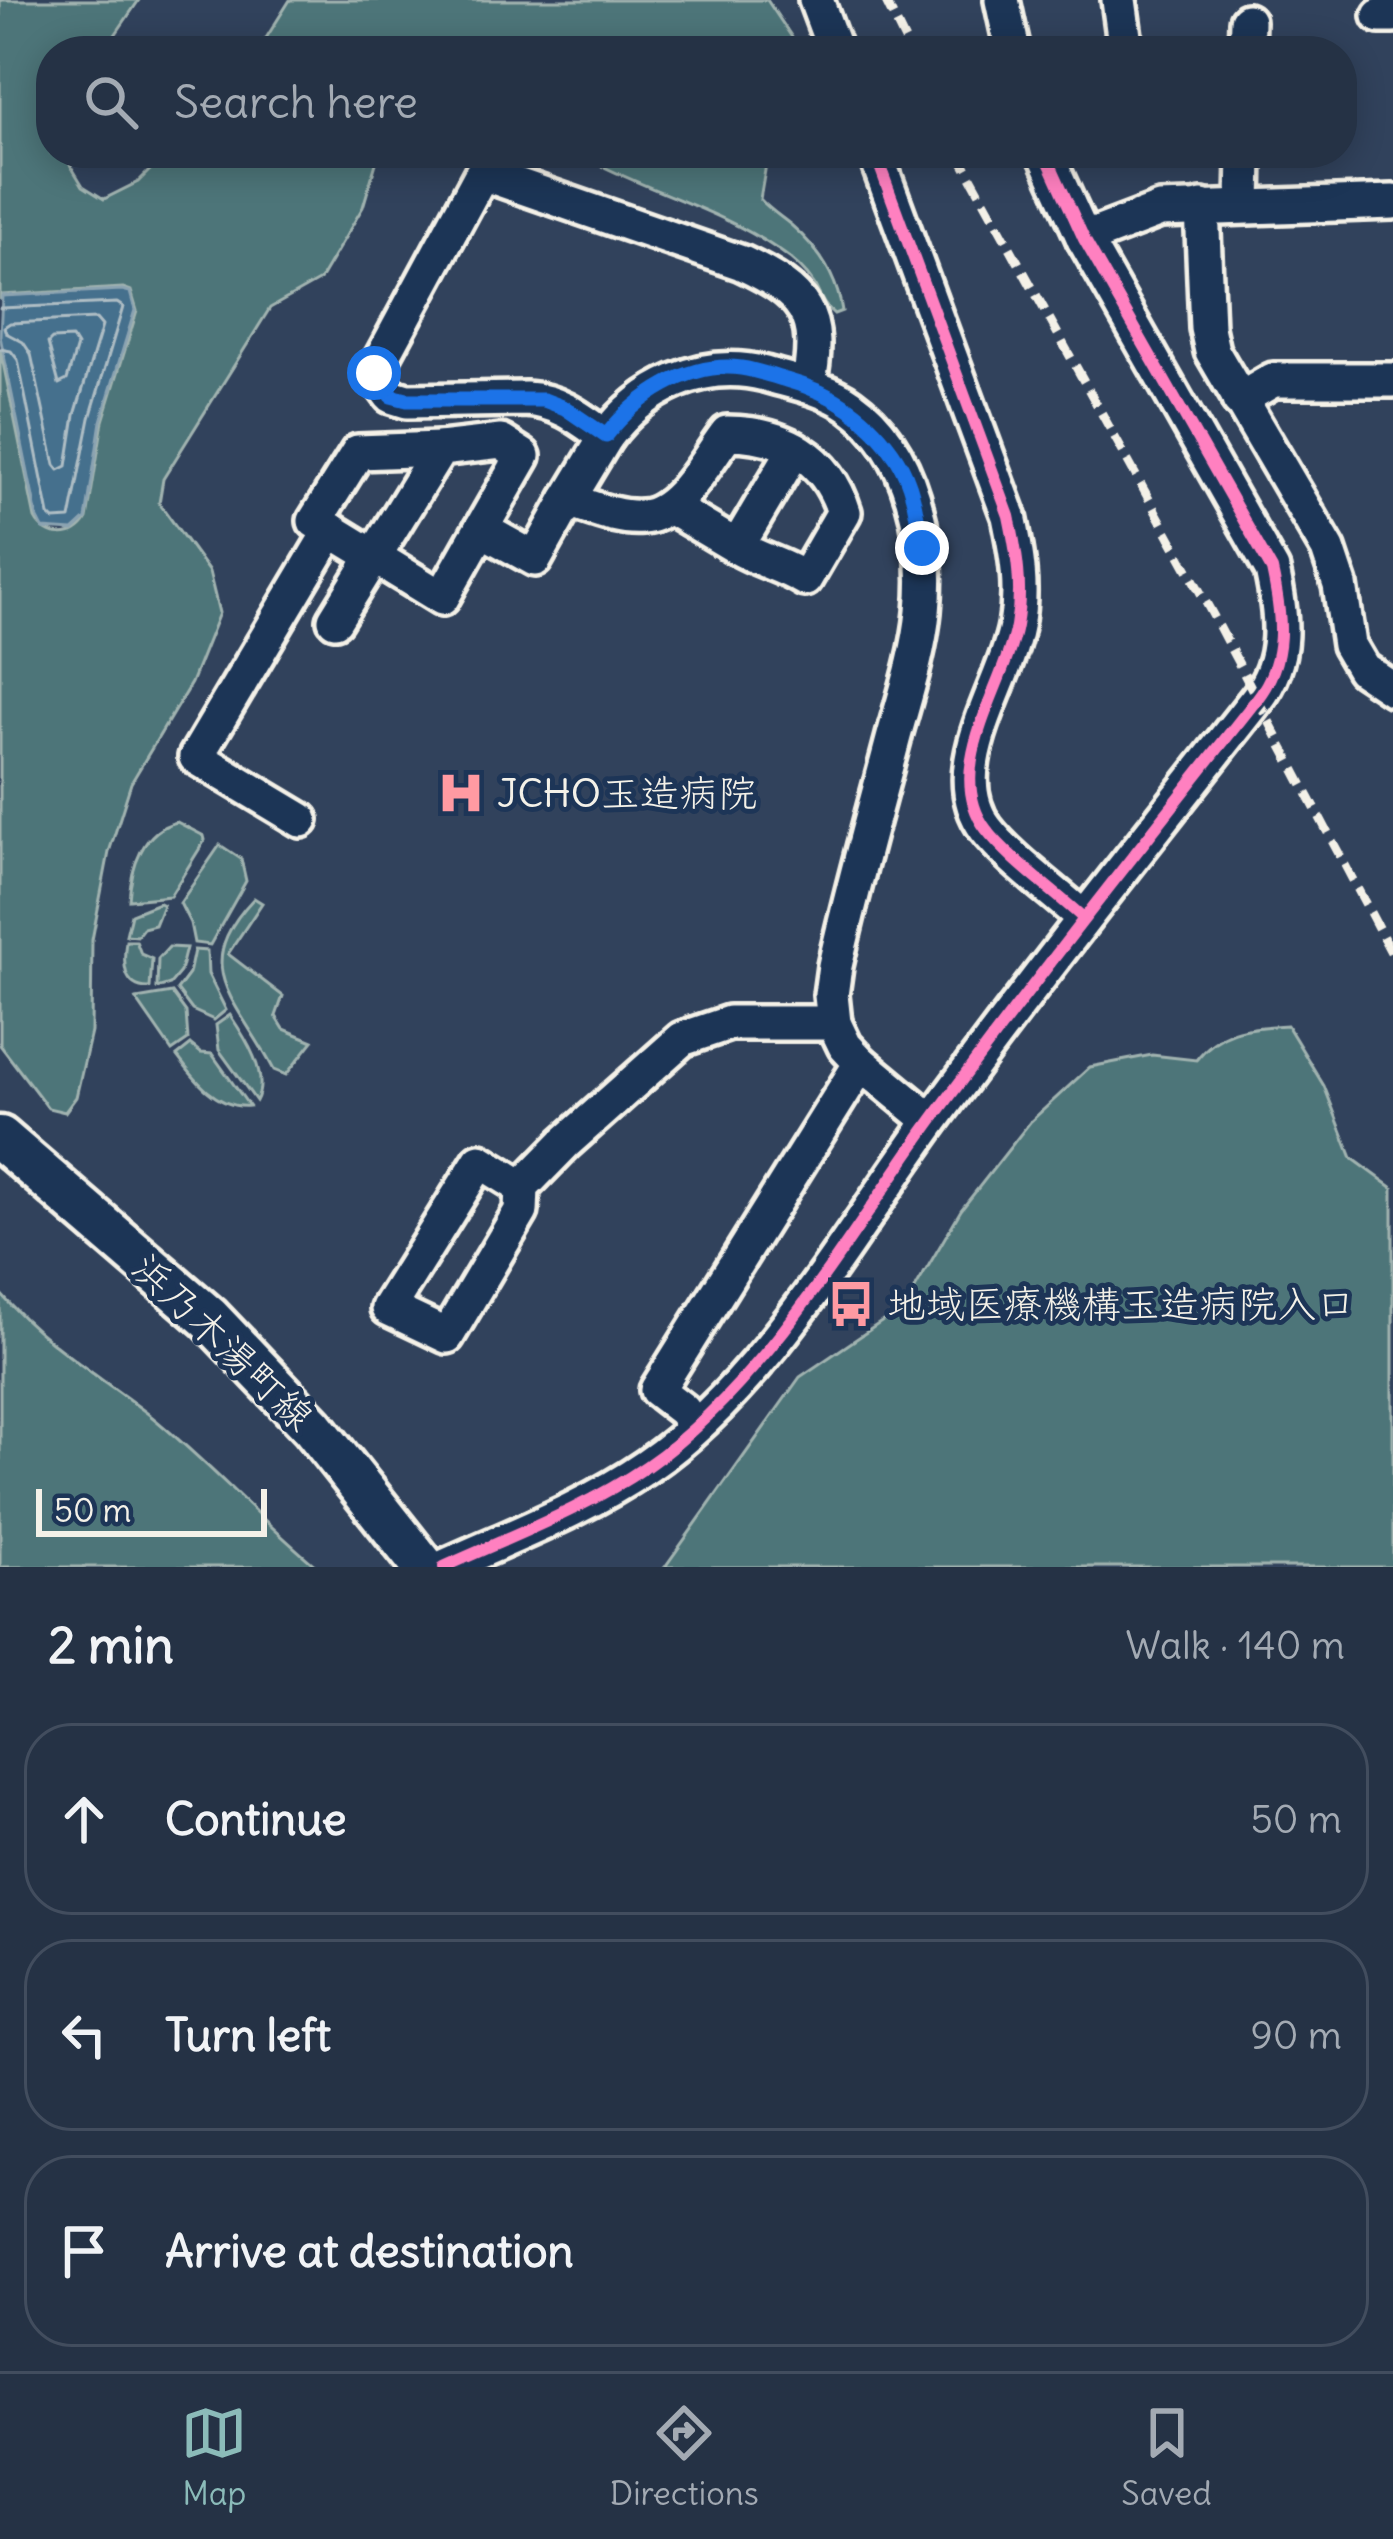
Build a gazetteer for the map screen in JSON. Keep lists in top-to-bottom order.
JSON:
{
  "streets": {
    "main road": ["浜乃木湯町線"]
  },
  "places": {
    "hospital": ["JCHO玉造病院"],
    "bus stop": ["地域医療機構玉造病院入口"]
  },
  "scale_bar": "50 m",
  "page": {
    "search": "Search here",
    "scale": "50 m",
    "heading": ["2 min", "Walk · 140 m"],
    "list": [
      ["Continue", "50 m"],
      ["Turn left", "90 m"],
      "Arrive at destination"
    ],
    "nav": ["Map", "Directions", "Saved"]
  }
}
